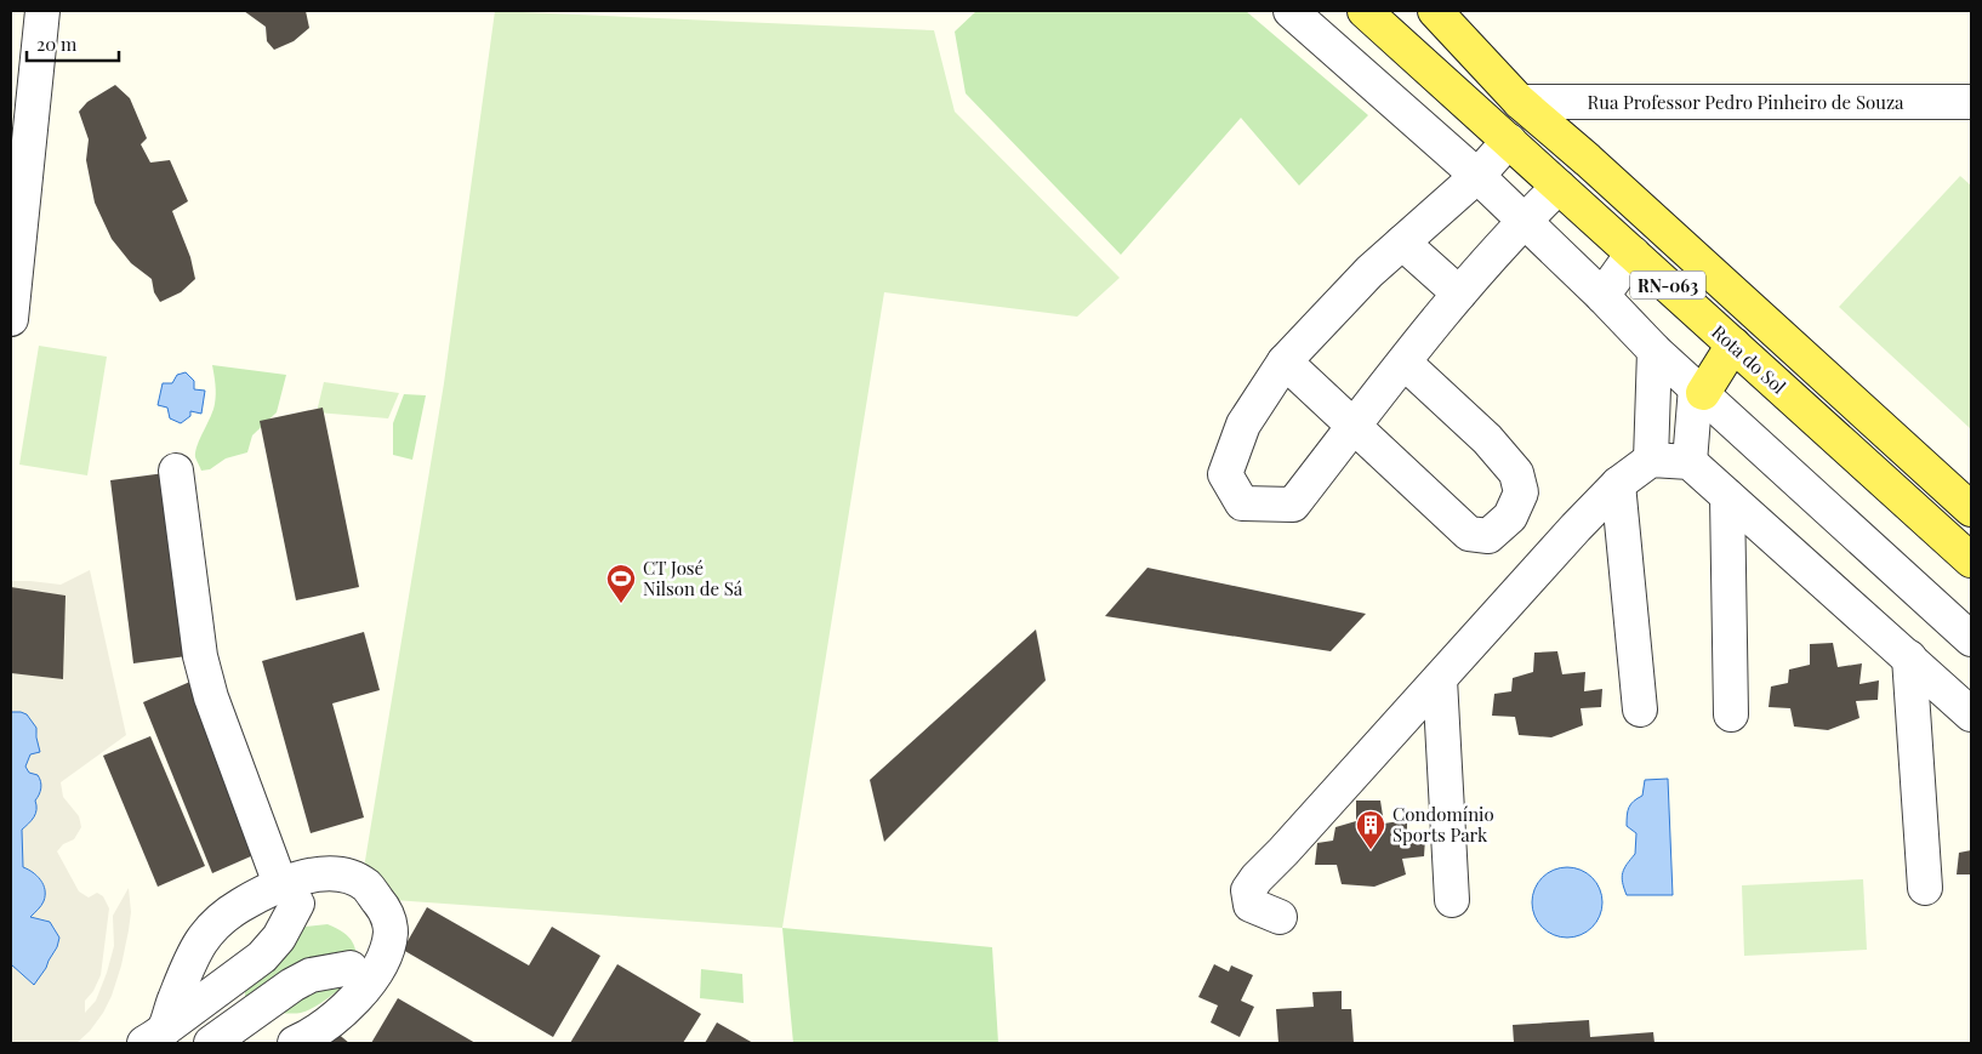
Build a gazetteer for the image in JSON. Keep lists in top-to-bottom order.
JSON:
{
  "streets": {
    "main road": ["RN-063", "Rota do Sol"],
    "street": ["Rua Professor Pedro Pinheiro de Souza"]
  },
  "crossings": [
    ["Rua Professor Pedro Pinheiro de Souza", "RN-063"]
  ],
  "places": {
    "sports": ["CT José Nilson de Sá"],
    "building": ["Condomínio Sports Park"]
  },
  "scale_bar": "20 m"
}
